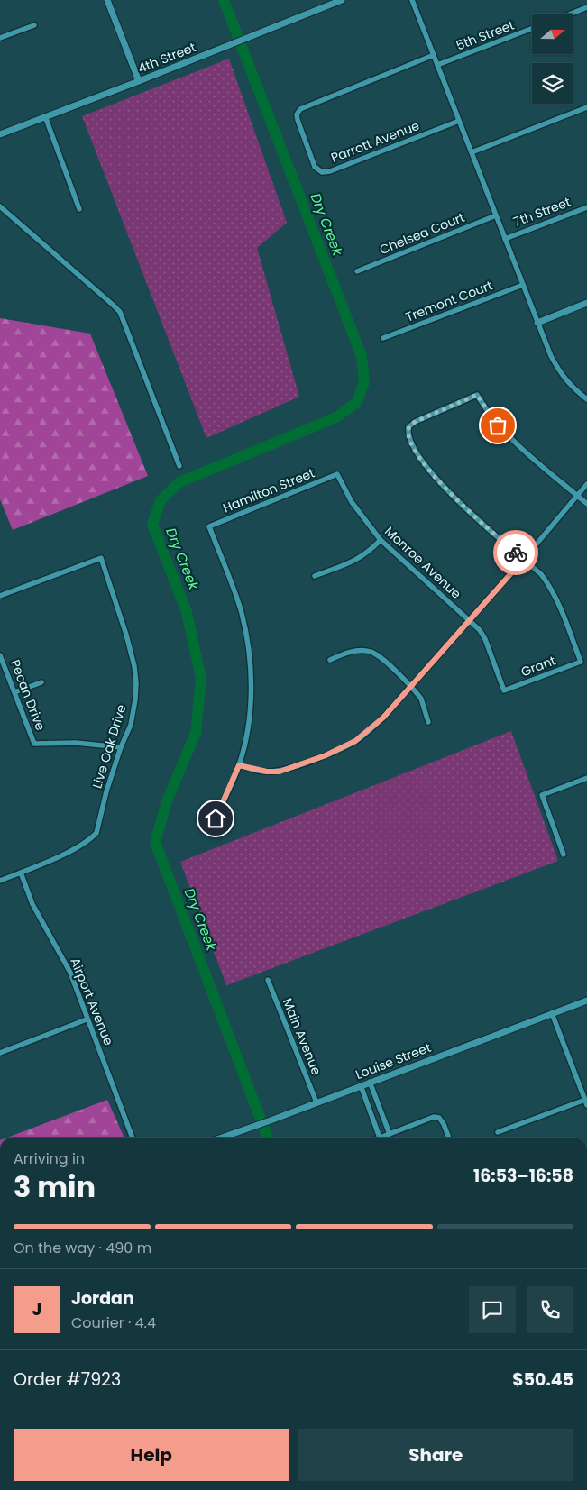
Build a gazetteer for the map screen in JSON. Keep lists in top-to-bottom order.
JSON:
{
  "streets": {
    "street": [
      "5th Street",
      "4th Street",
      "Parrott Avenue",
      "7th Street",
      "Chelsea Court",
      "Tremont Court",
      "Hamilton Street",
      "Monroe Avenue",
      "Grant",
      "Pecan Drive",
      "Live Oak Drive",
      "Airport Avenue",
      "Main Avenue",
      "Louise Street"
    ]
  },
  "crossings": [
    ["Hamilton Street", "Monroe Avenue"],
    ["Monroe Avenue", "Grant"],
    ["Pecan Drive", "Live Oak Drive"],
    ["Live Oak Drive", "Airport Avenue"],
    ["Main Avenue", "Louise Street"]
  ],
  "water": ["Dry Creek"],
  "north": "right",
  "page": {
    "heading": ["3 min", "Arriving in", "16:53–16:58"],
    "panel": [
      "Jordan",
      "Courier · 4.4",
      "Order #7923",
      "$50.45"
    ],
    "bar": "On the way · 490 m",
    "round": "J",
    "buttons": ["Help", "Share"]
  }
}
